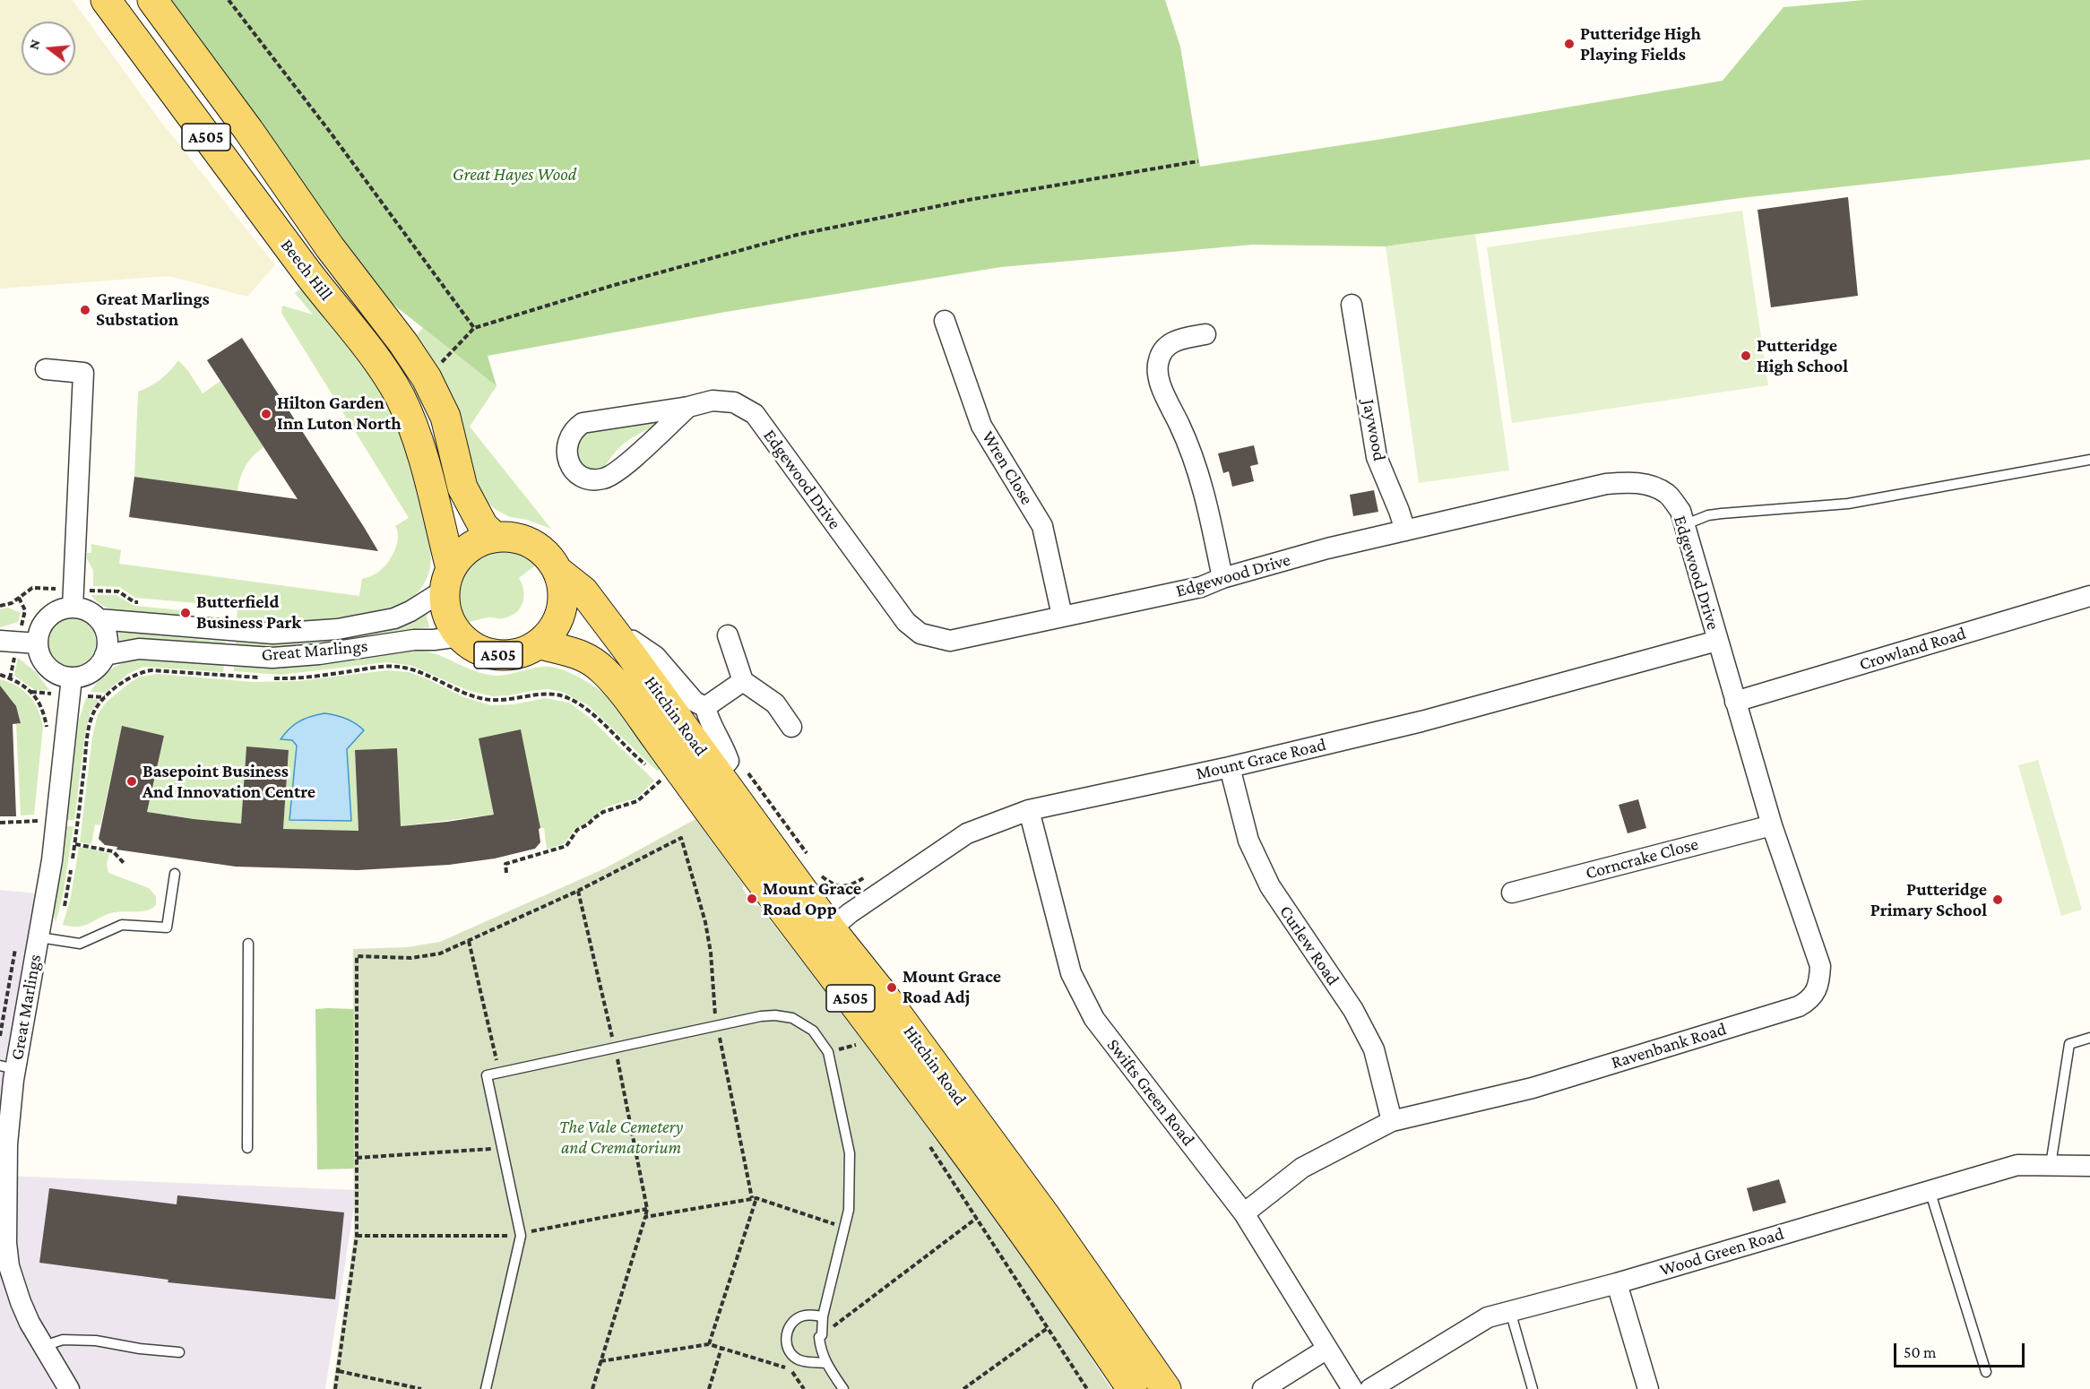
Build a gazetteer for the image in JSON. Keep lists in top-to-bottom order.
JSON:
{
  "streets": {
    "main road": ["A505", "Beech Hill", "Hitchin Road"],
    "street": [
      "Jaywood",
      "Wren Close",
      "Edgewood Drive",
      "Crowland Road",
      "Great Marlings",
      "Mount Grace Road",
      "Corncrake Close",
      "Curlew Road",
      "Ravenbank Road",
      "Swifts Green Road",
      "Wood Green Road"
    ]
  },
  "crossings": [
    ["A505", "Beech Hill"],
    ["A505", "Great Marlings"],
    ["A505", "Hitchin Road"],
    ["Beech Hill", "Great Marlings"],
    ["Beech Hill", "Hitchin Road"],
    ["Jaywood", "Edgewood Drive"],
    ["Wren Close", "Edgewood Drive"],
    ["Edgewood Drive", "Crowland Road"],
    ["Edgewood Drive", "Mount Grace Road"],
    ["Edgewood Drive", "Ravenbank Road"],
    ["Crowland Road", "Ravenbank Road"],
    ["Great Marlings", "Hitchin Road"],
    ["Hitchin Road", "Mount Grace Road"],
    ["Mount Grace Road", "Curlew Road"],
    ["Mount Grace Road", "Swifts Green Road"],
    ["Corncrake Close", "Ravenbank Road"],
    ["Curlew Road", "Ravenbank Road"],
    ["Ravenbank Road", "Swifts Green Road"]
  ],
  "parks": ["Great Hayes Wood", "The Vale Cemetery and Crematorium"],
  "places": [
    "Putteridge High Playing Fields",
    "Great Marlings Substation",
    "Putteridge High School",
    "Hilton Garden Inn Luton North",
    "Butterfield Business Park",
    "Basepoint Business And Innovation Centre",
    "Mount Grace Road Opp",
    "Putteridge Primary School",
    "Mount Grace Road Adj"
  ],
  "scale_bar": "50 m",
  "north": "left"
}
